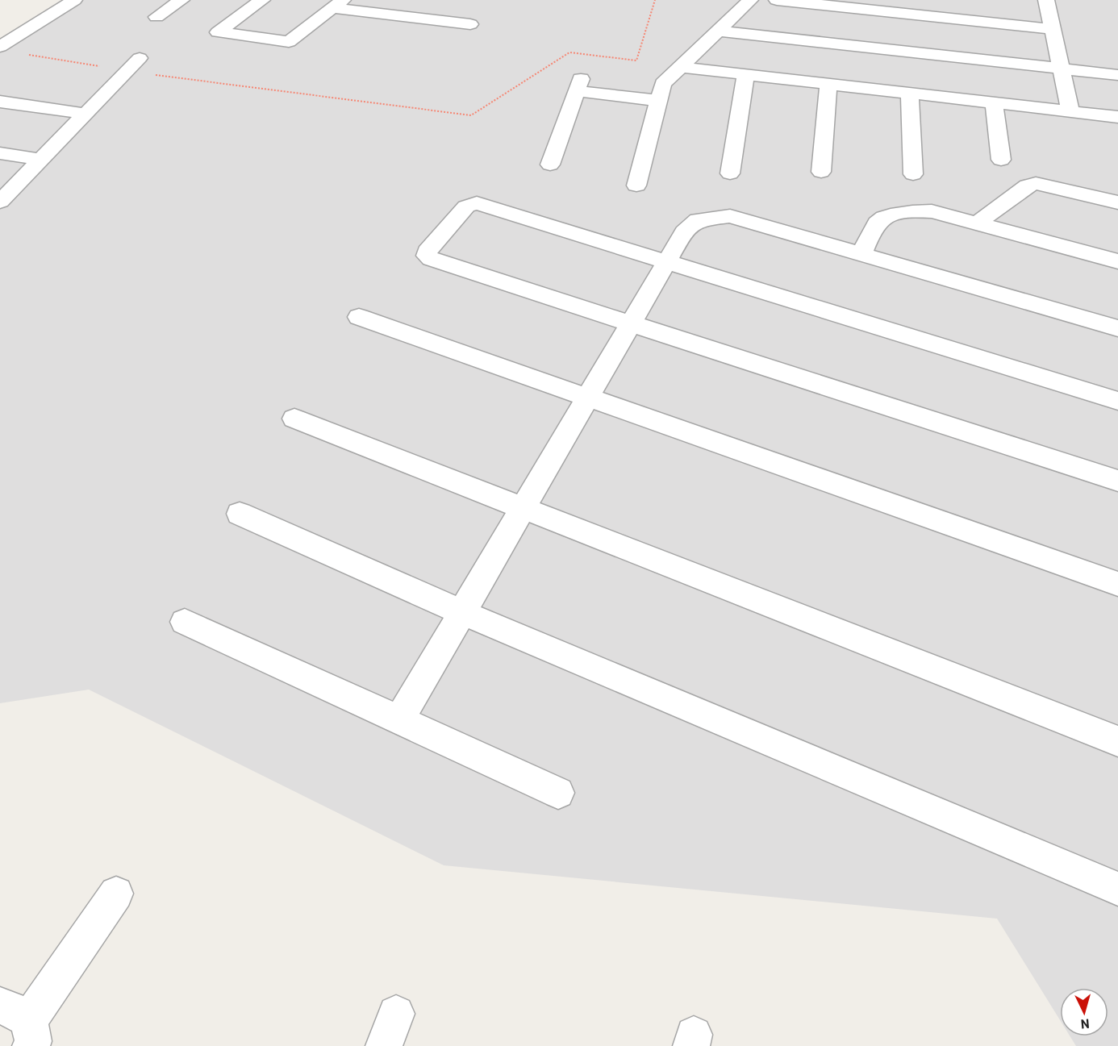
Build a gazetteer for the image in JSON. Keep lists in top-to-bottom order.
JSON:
{
  "north": "bottom"
}
